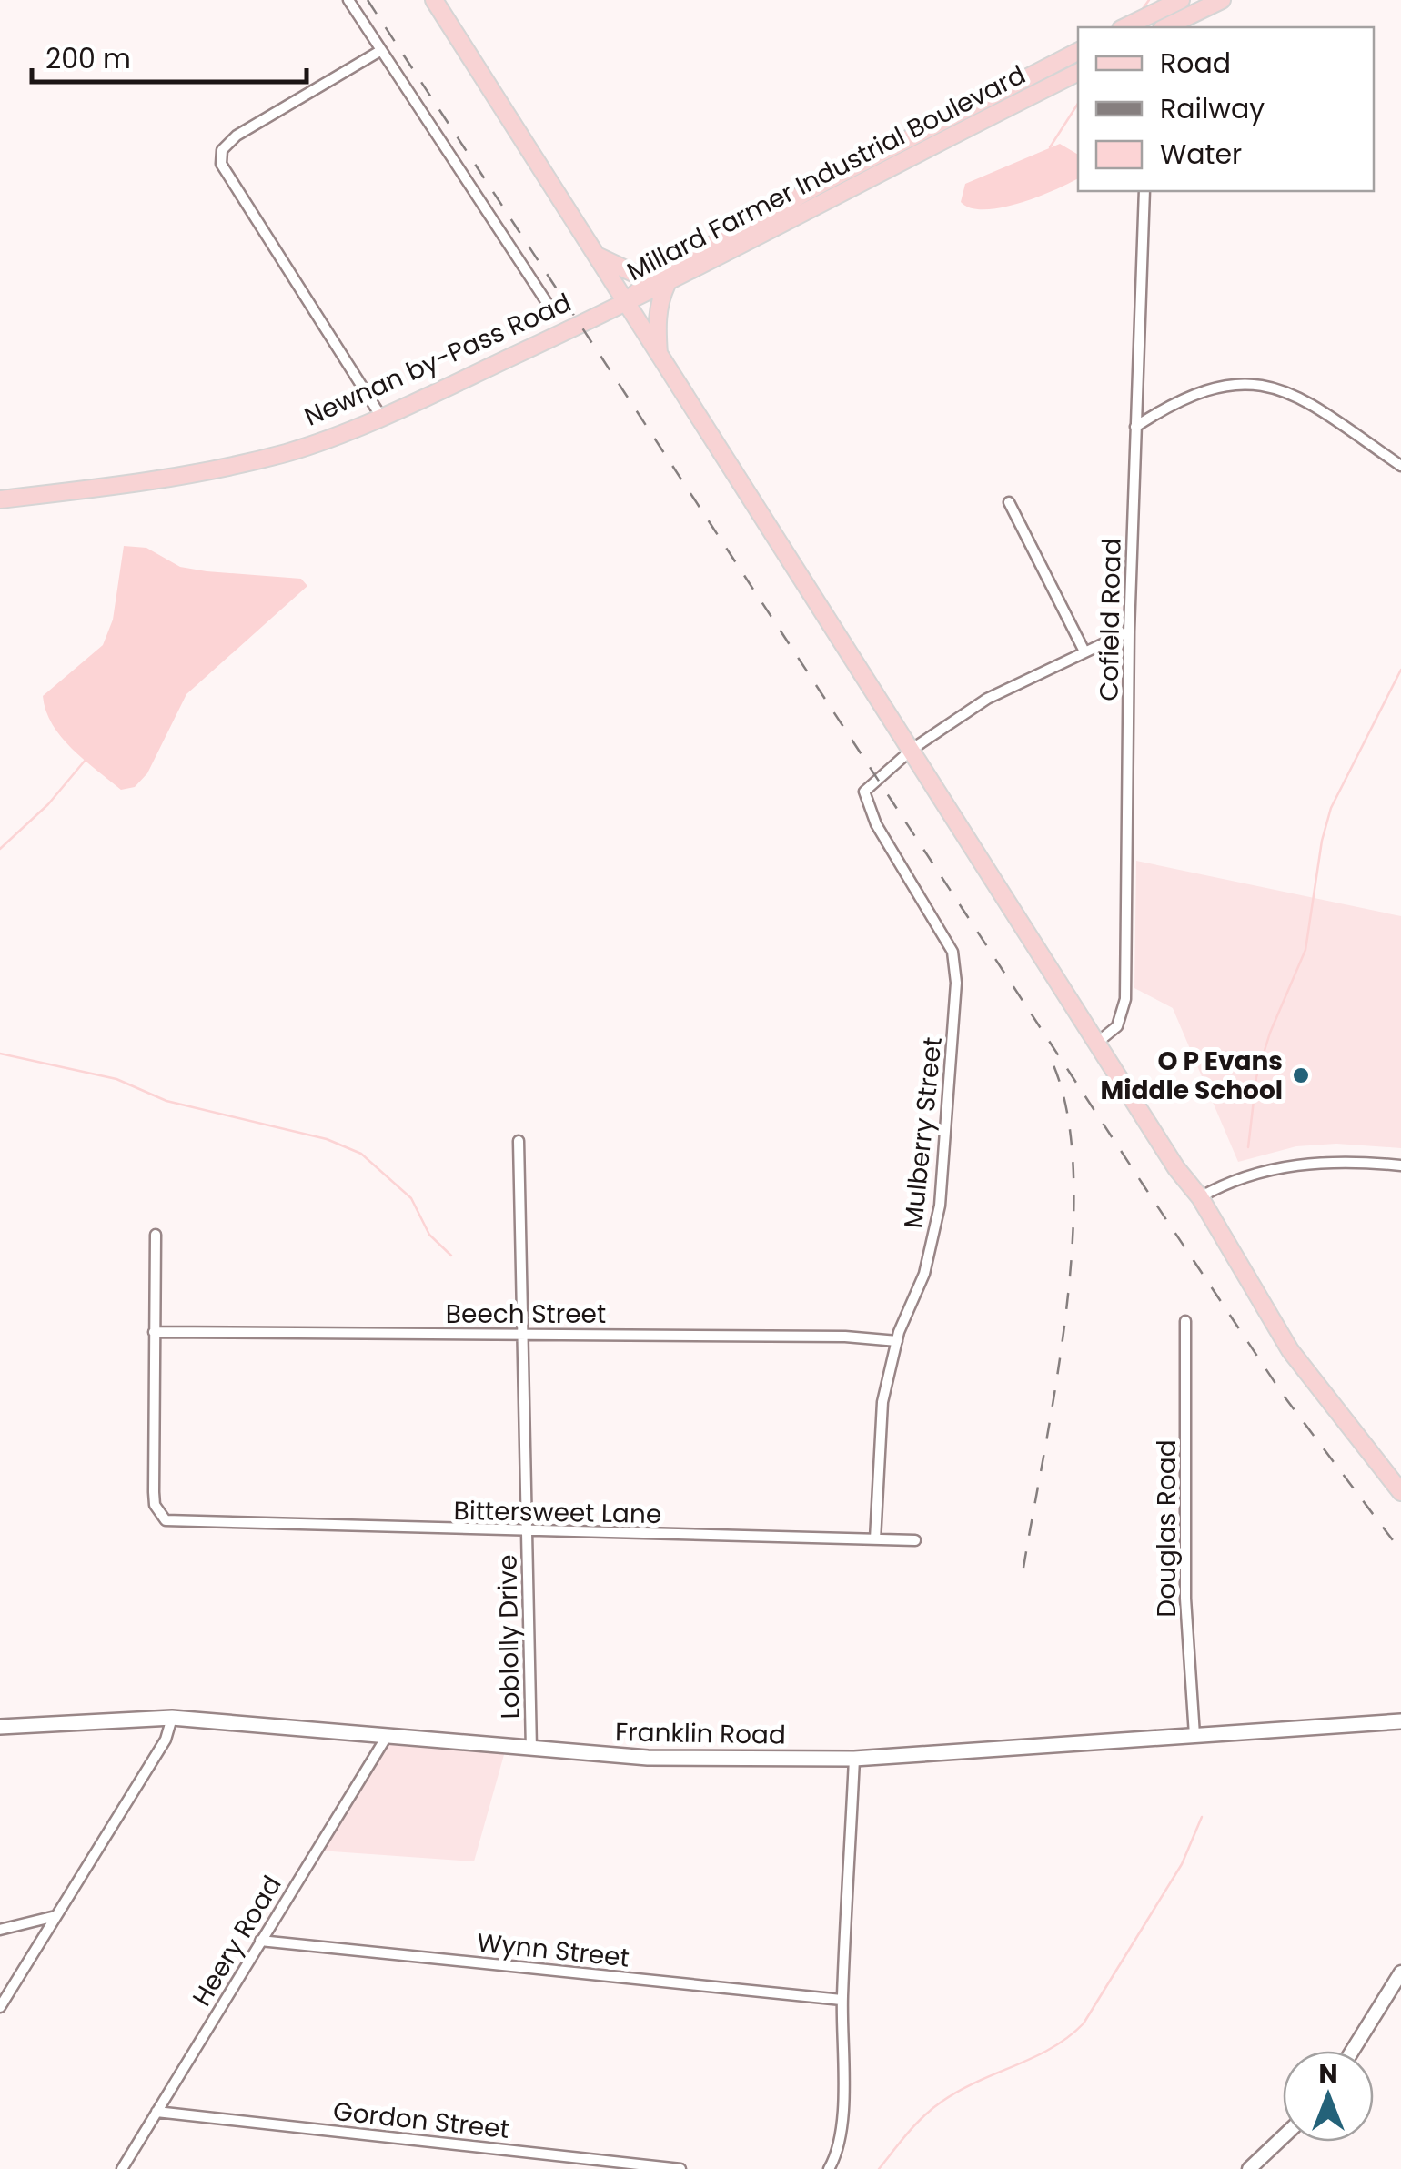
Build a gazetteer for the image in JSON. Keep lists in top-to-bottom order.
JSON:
{
  "streets": {
    "main road": ["Millard Farmer Industrial Boulevard", "Newnan by-Pass Road", "Franklin Road"],
    "street": [
      "Cofield Road",
      "Mulberry Street",
      "Beech Street",
      "Bittersweet Lane",
      "Douglas Road",
      "Loblolly Drive",
      "Heery Road",
      "Wynn Street",
      "Gordon Street"
    ]
  },
  "crossings": [
    ["Millard Farmer Industrial Boulevard", "Newnan by-Pass Road"],
    ["Mulberry Street", "Beech Street"],
    ["Mulberry Street", "Bittersweet Lane"],
    ["Beech Street", "Bittersweet Lane"],
    ["Beech Street", "Loblolly Drive"],
    ["Bittersweet Lane", "Loblolly Drive"],
    ["Douglas Road", "Franklin Road"],
    ["Loblolly Drive", "Franklin Road"],
    ["Franklin Road", "Heery Road"],
    ["Heery Road", "Wynn Street"],
    ["Heery Road", "Gordon Street"]
  ],
  "places": ["O P Evans Middle School"],
  "legend": ["Road", "Railway", "Water"],
  "scale_bar": "200 m",
  "north": "top"
}
